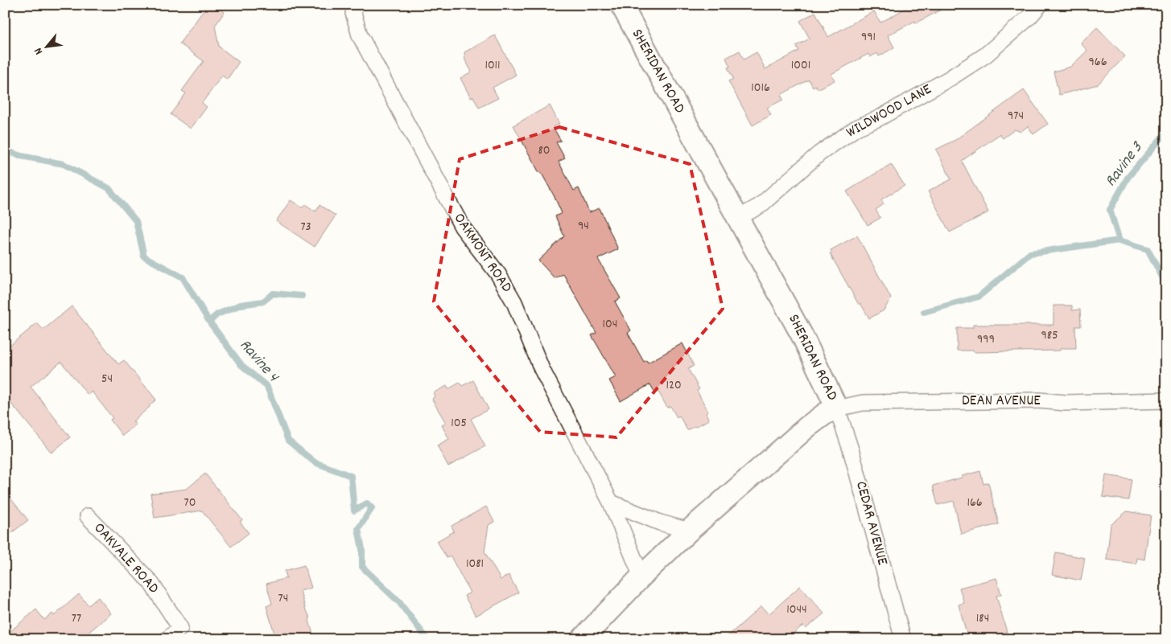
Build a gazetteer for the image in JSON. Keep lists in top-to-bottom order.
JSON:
{
  "streets": {
    "street": [
      "SHERIDAN ROAD",
      "WILDWOOD LANE",
      "OAKMONT ROAD",
      "DEAN AVENUE",
      "CEDAR AVENUE",
      "OAKVALE ROAD"
    ]
  },
  "crossings": [
    ["SHERIDAN ROAD", "WILDWOOD LANE"],
    ["SHERIDAN ROAD", "OAKMONT ROAD"],
    ["SHERIDAN ROAD", "DEAN AVENUE"],
    ["SHERIDAN ROAD", "CEDAR AVENUE"],
    ["DEAN AVENUE", "CEDAR AVENUE"]
  ],
  "water": ["Ravine 3", "Ravine 4"],
  "house_numbers": [
    "991",
    "966",
    "1011",
    "1001",
    "1016",
    "974",
    "80",
    "94",
    "73",
    "104",
    "985",
    "999",
    "54",
    "120",
    "105",
    "70",
    "166",
    "1081",
    "74",
    "1044",
    "77",
    "184"
  ],
  "north": "bottom left"
}
